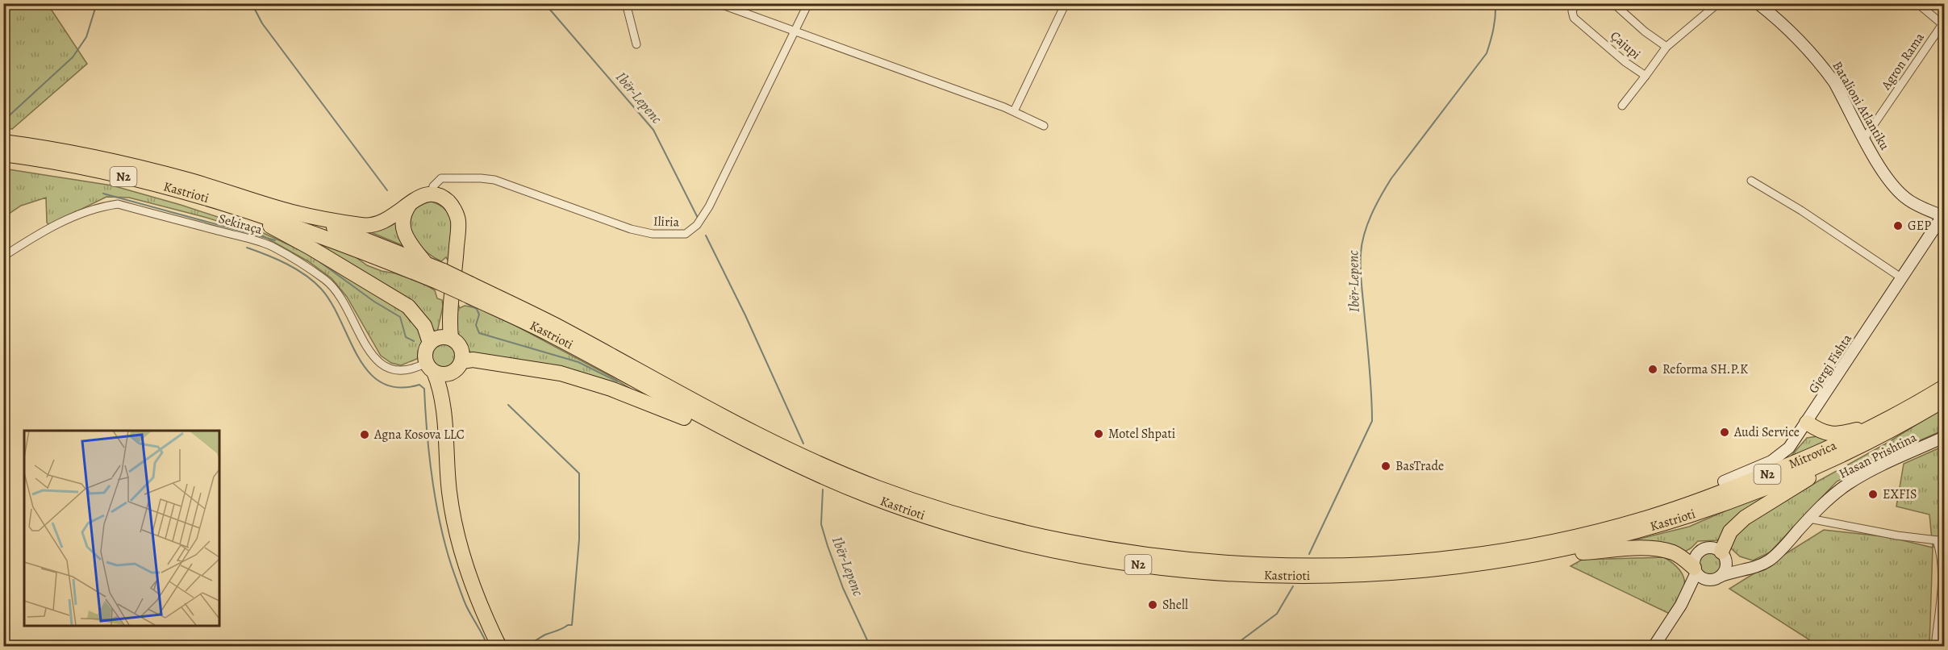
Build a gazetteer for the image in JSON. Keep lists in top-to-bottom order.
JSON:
{
  "streets": {
    "highway": ["N2", "Kastrioti", "Mitrovica"],
    "main road": ["Batalioni Atlantiku", "Gjergj Fishta", "Hasan Prishtina"],
    "street": [
      "Çajupi",
      "Agron Rama",
      "Iliria",
      "Sekiraça"
    ]
  },
  "crossings": [
    ["Agron Rama", "Batalioni Atlantiku"],
    ["Batalioni Atlantiku", "Gjergj Fishta"],
    ["N2", "Kastrioti"],
    ["Kastrioti", "Mitrovica"]
  ],
  "water": ["Ibër-Lepenc"],
  "places": [
    "GEP",
    "Reforma SH.P.K",
    "Audi Service",
    "Motel Shpati",
    "Agna Kosova LLC",
    "BasTrade",
    "EXFIS",
    "Shell"
  ]
}
